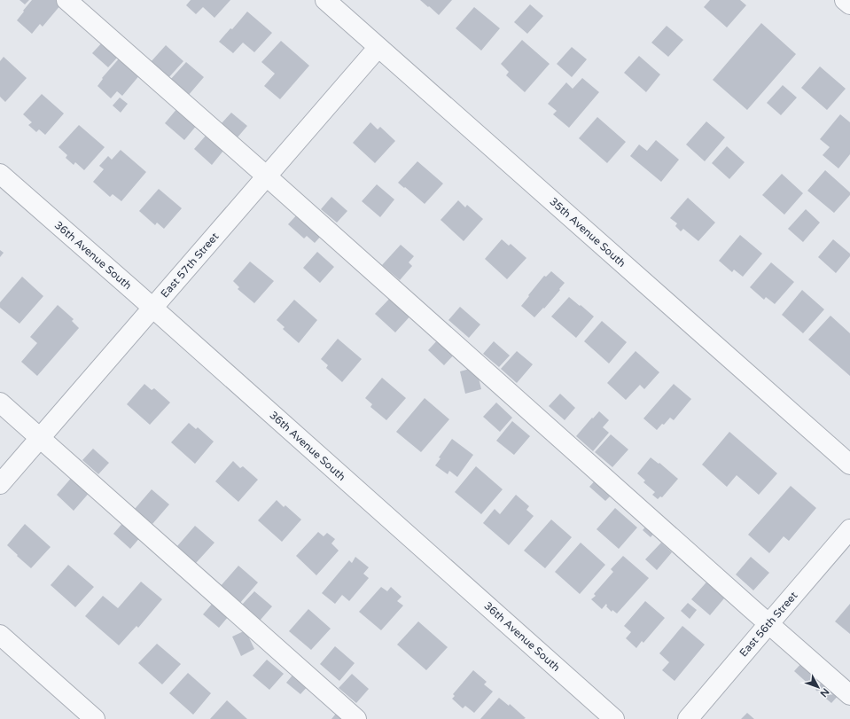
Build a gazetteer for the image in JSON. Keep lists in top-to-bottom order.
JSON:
{
  "streets": {
    "street": [
      "35th Avenue South",
      "36th Avenue South",
      "East 57th Street",
      "East 56th Street"
    ]
  },
  "crossings": [
    ["35th Avenue South", "East 57th Street"],
    ["36th Avenue South", "East 57th Street"]
  ],
  "north": "bottom right"
}
